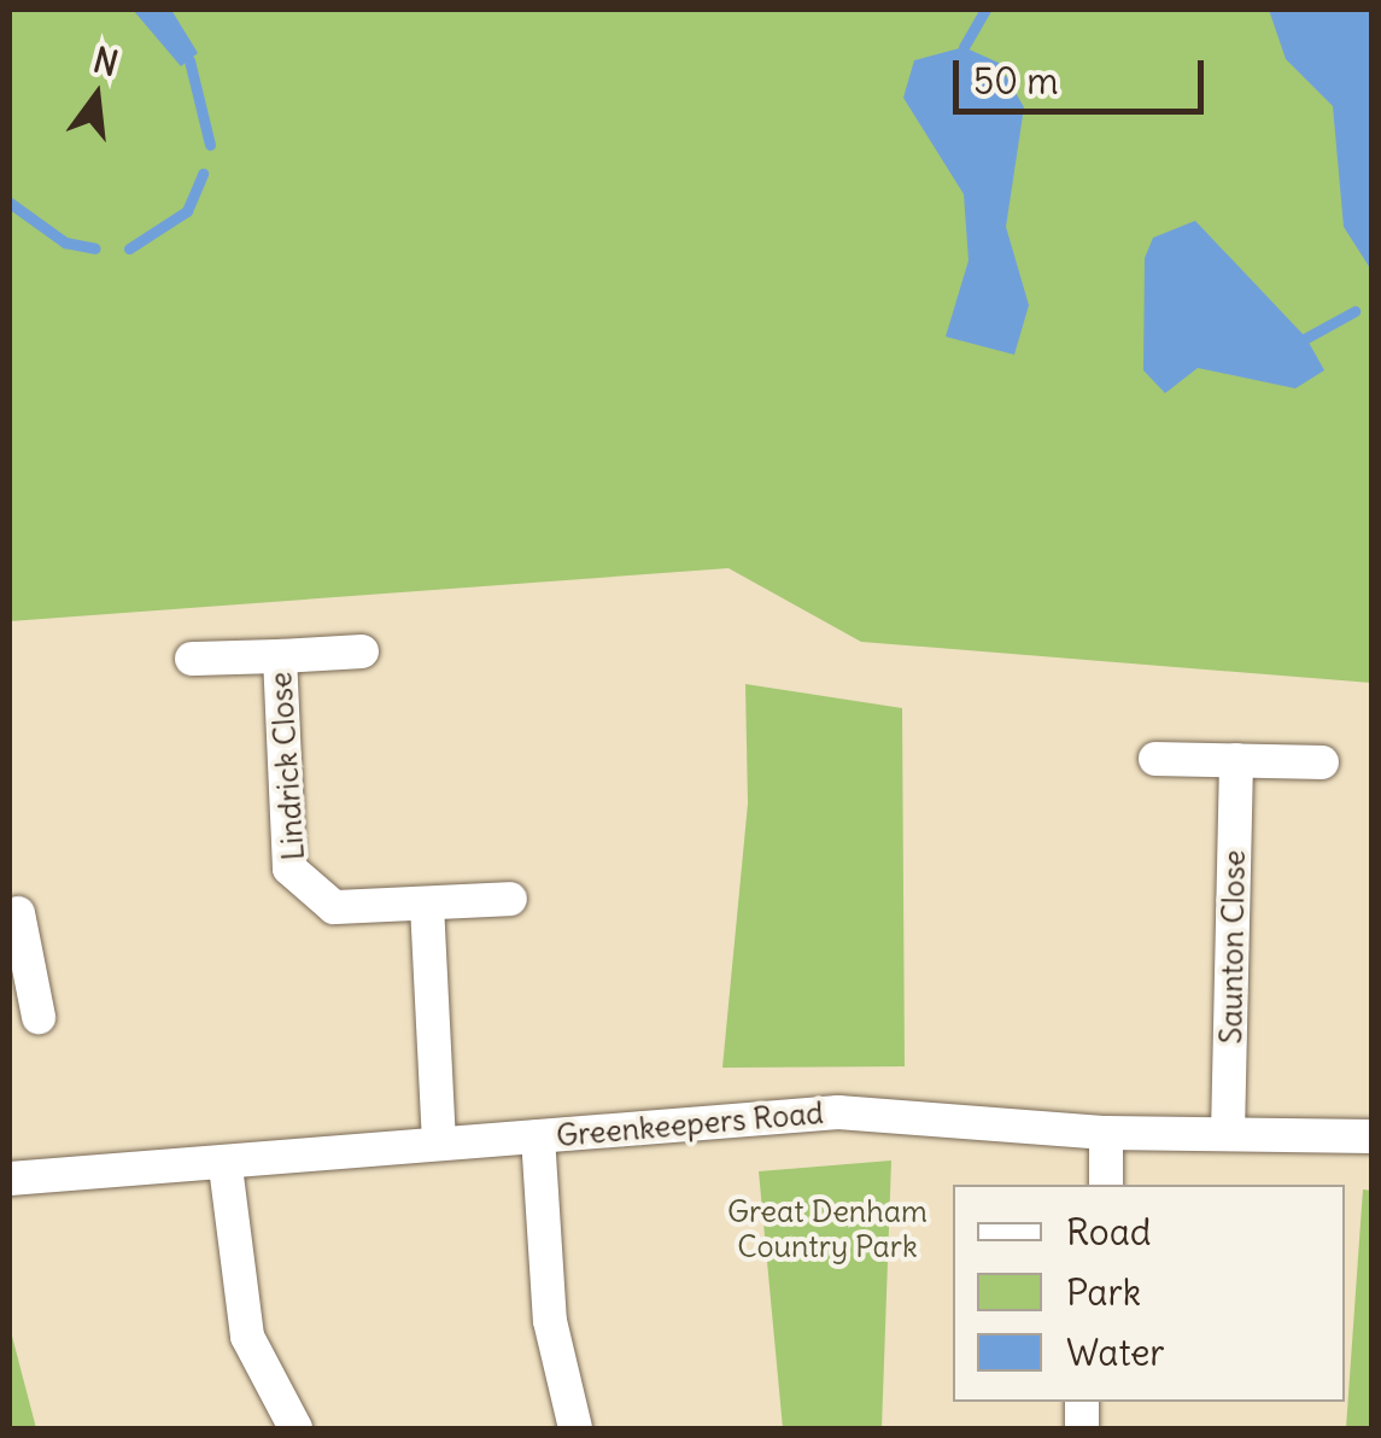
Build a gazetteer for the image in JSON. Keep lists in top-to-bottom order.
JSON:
{
  "streets": {
    "street": ["Lindrick Close", "Saunton Close", "Greenkeepers Road"]
  },
  "crossings": [
    ["Saunton Close", "Greenkeepers Road"]
  ],
  "parks": ["Great Denham Country Park"],
  "legend": ["Road", "Park", "Water"],
  "scale_bar": "50 m",
  "north": "top"
}
